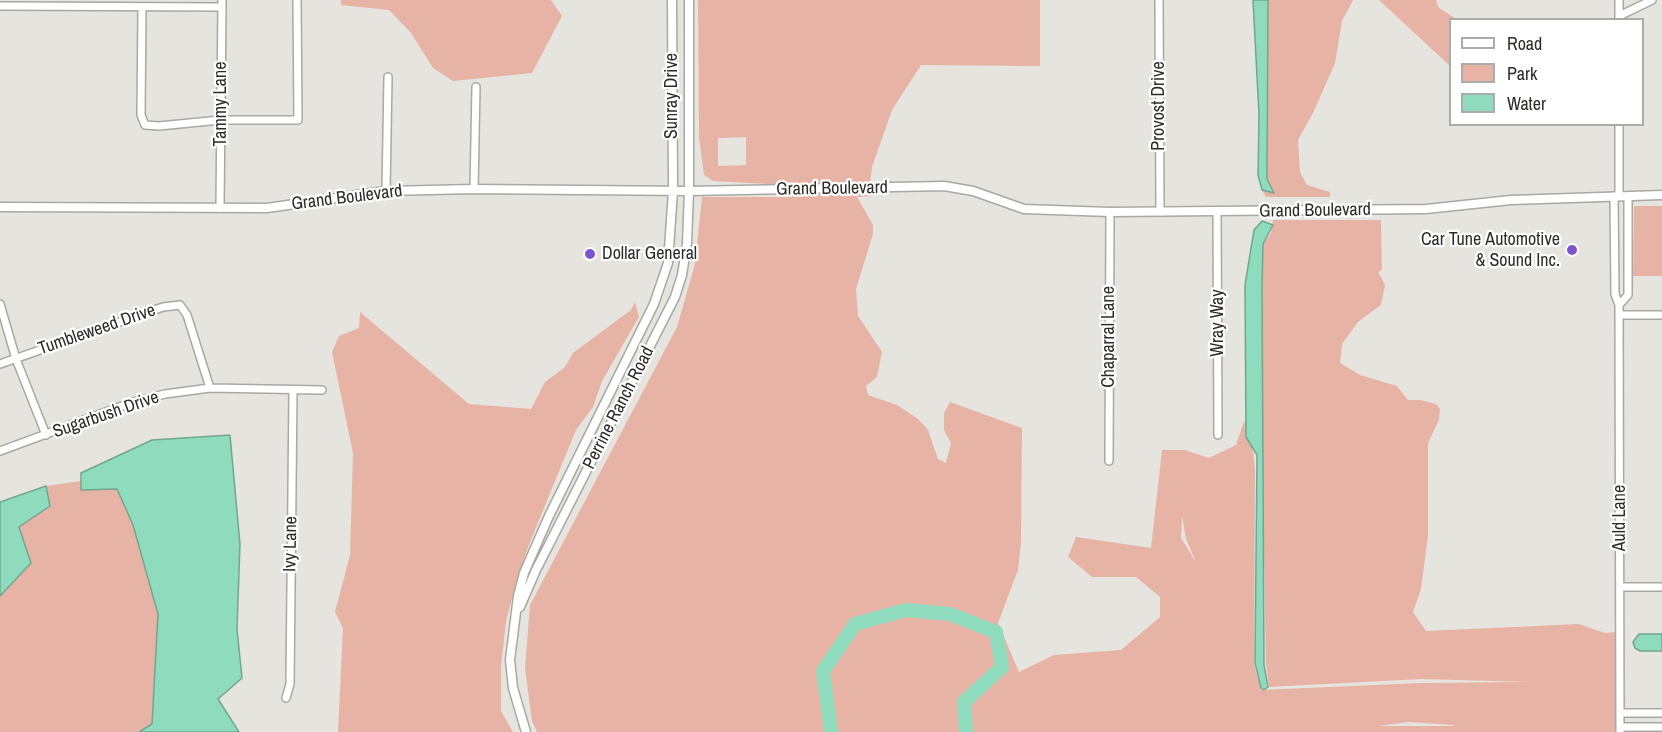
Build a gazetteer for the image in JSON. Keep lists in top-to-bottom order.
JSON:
{
  "streets": {
    "street": [
      "Sunray Drive",
      "Tammy Lane",
      "Provost Drive",
      "Grand Boulevard",
      "Wray Way",
      "Tumbleweed Drive",
      "Chaparral Lane",
      "Perrine Ranch Road",
      "Sugarbush Drive",
      "Auld Lane",
      "Ivy Lane"
    ]
  },
  "crossings": [
    ["Sunray Drive", "Grand Boulevard"],
    ["Sunray Drive", "Perrine Ranch Road"],
    ["Tammy Lane", "Grand Boulevard"],
    ["Provost Drive", "Grand Boulevard"],
    ["Grand Boulevard", "Wray Way"],
    ["Grand Boulevard", "Chaparral Lane"],
    ["Grand Boulevard", "Perrine Ranch Road"],
    ["Grand Boulevard", "Auld Lane"],
    ["Tumbleweed Drive", "Sugarbush Drive"],
    ["Sugarbush Drive", "Ivy Lane"]
  ],
  "places": ["Car Tune Automotive & Sound Inc.", "Dollar General"],
  "legend": ["Road", "Park", "Water"]
}
